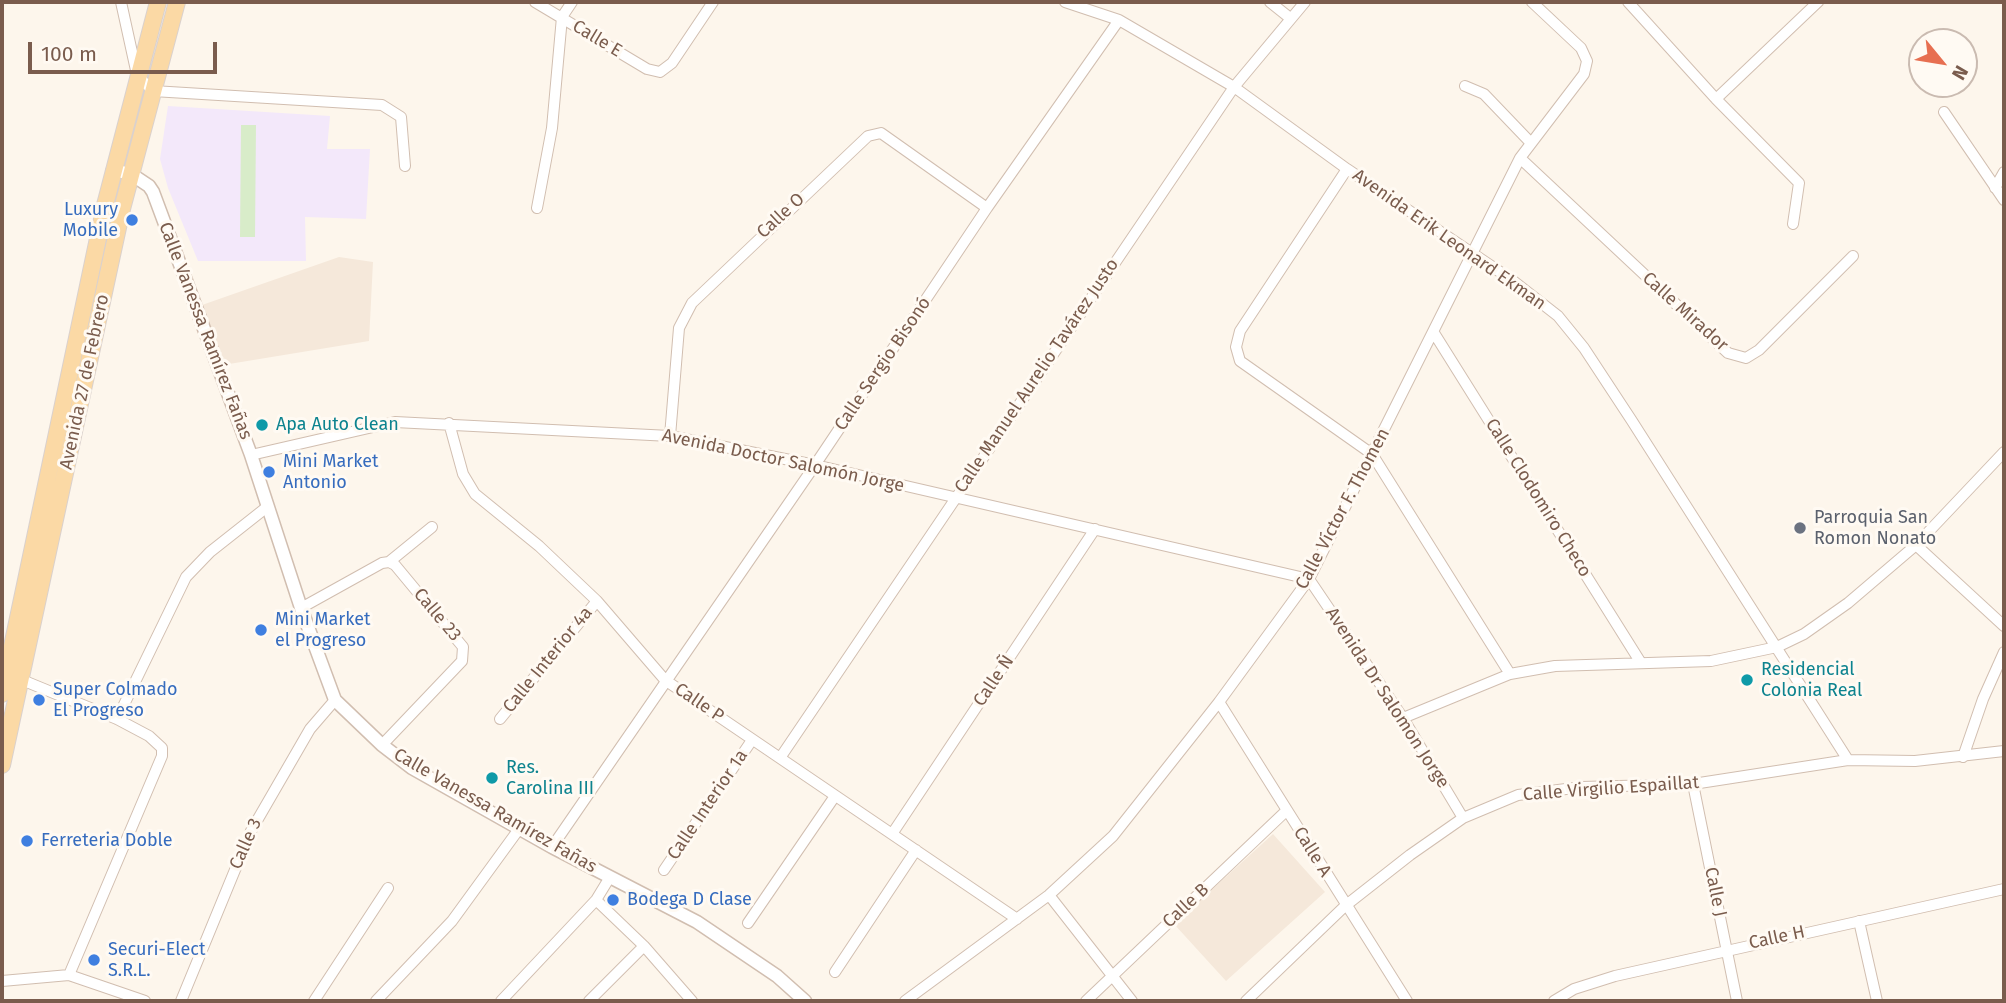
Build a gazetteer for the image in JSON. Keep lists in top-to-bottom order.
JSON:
{
  "streets": {
    "main road": ["Avenida 27 de Febrero"],
    "street": [
      "Calle E",
      "Calle O",
      "Avenida Erik Leonard Ekman",
      "Calle Mirador",
      "Calle Vanessa Ramírez Fañas",
      "Calle Sergio Bisonó",
      "Calle Manuel Aurelio Tavárez Justo",
      "Avenida Doctor Salomón Jorge",
      "Calle Clodomiro Checo",
      "Calle Víctor F. Thomen",
      "Calle 23",
      "Calle Interior 4a",
      "Calle Ñ",
      "Avenida Dr Salomon Jorge",
      "Calle P",
      "Calle Virgilio Espaillat",
      "Calle Interior 1a",
      "Calle 3",
      "Calle A",
      "Calle J",
      "Calle B",
      "Calle H"
    ]
  },
  "crossings": [
    ["Calle O", "Calle Sergio Bisonó"],
    ["Calle O", "Avenida Doctor Salomón Jorge"],
    ["Avenida Erik Leonard Ekman", "Calle Sergio Bisonó"],
    ["Avenida Erik Leonard Ekman", "Calle Manuel Aurelio Tavárez Justo"],
    ["Avenida Erik Leonard Ekman", "Calle Víctor F. Thomen"],
    ["Avenida Erik Leonard Ekman", "Calle Virgilio Espaillat"],
    ["Calle Mirador", "Calle Víctor F. Thomen"],
    ["Calle Vanessa Ramírez Fañas", "Calle Sergio Bisonó"],
    ["Calle Vanessa Ramírez Fañas", "Avenida 27 de Febrero"],
    ["Calle Vanessa Ramírez Fañas", "Avenida Doctor Salomón Jorge"],
    ["Calle Vanessa Ramírez Fañas", "Calle 23"],
    ["Calle Vanessa Ramírez Fañas", "Calle 3"],
    ["Calle Sergio Bisonó", "Avenida Doctor Salomón Jorge"],
    ["Calle Sergio Bisonó", "Calle P"],
    ["Calle Manuel Aurelio Tavárez Justo", "Avenida Doctor Salomón Jorge"],
    ["Calle Manuel Aurelio Tavárez Justo", "Calle P"],
    ["Avenida Doctor Salomón Jorge", "Calle Víctor F. Thomen"],
    ["Avenida Doctor Salomón Jorge", "Calle Ñ"],
    ["Avenida Doctor Salomón Jorge", "Avenida Dr Salomon Jorge"],
    ["Avenida Doctor Salomón Jorge", "Calle P"],
    ["Calle Clodomiro Checo", "Calle Víctor F. Thomen"],
    ["Calle Víctor F. Thomen", "Avenida Dr Salomon Jorge"],
    ["Calle Víctor F. Thomen", "Calle P"],
    ["Calle Víctor F. Thomen", "Calle A"],
    ["Calle Interior 4a", "Calle P"],
    ["Calle Ñ", "Calle P"],
    ["Avenida Dr Salomon Jorge", "Calle Virgilio Espaillat"],
    ["Calle P", "Calle Interior 1a"],
    ["Calle Virgilio Espaillat", "Calle A"],
    ["Calle Virgilio Espaillat", "Calle J"],
    ["Calle A", "Calle B"],
    ["Calle J", "Calle H"]
  ],
  "places": [
    "Luxury Mobile",
    "Apa Auto Clean",
    "Mini Market Antonio",
    "Parroquia San Romon Nonato",
    "Mini Market el Progreso",
    "Residencial Colonia Real",
    "Super Colmado El Progreso",
    "Res. Carolina III",
    "Ferreteria Doble",
    "Bodega D Clase",
    "Securi-Elect S.R.L."
  ],
  "scale_bar": "100 m",
  "north": "bottom right"
}
